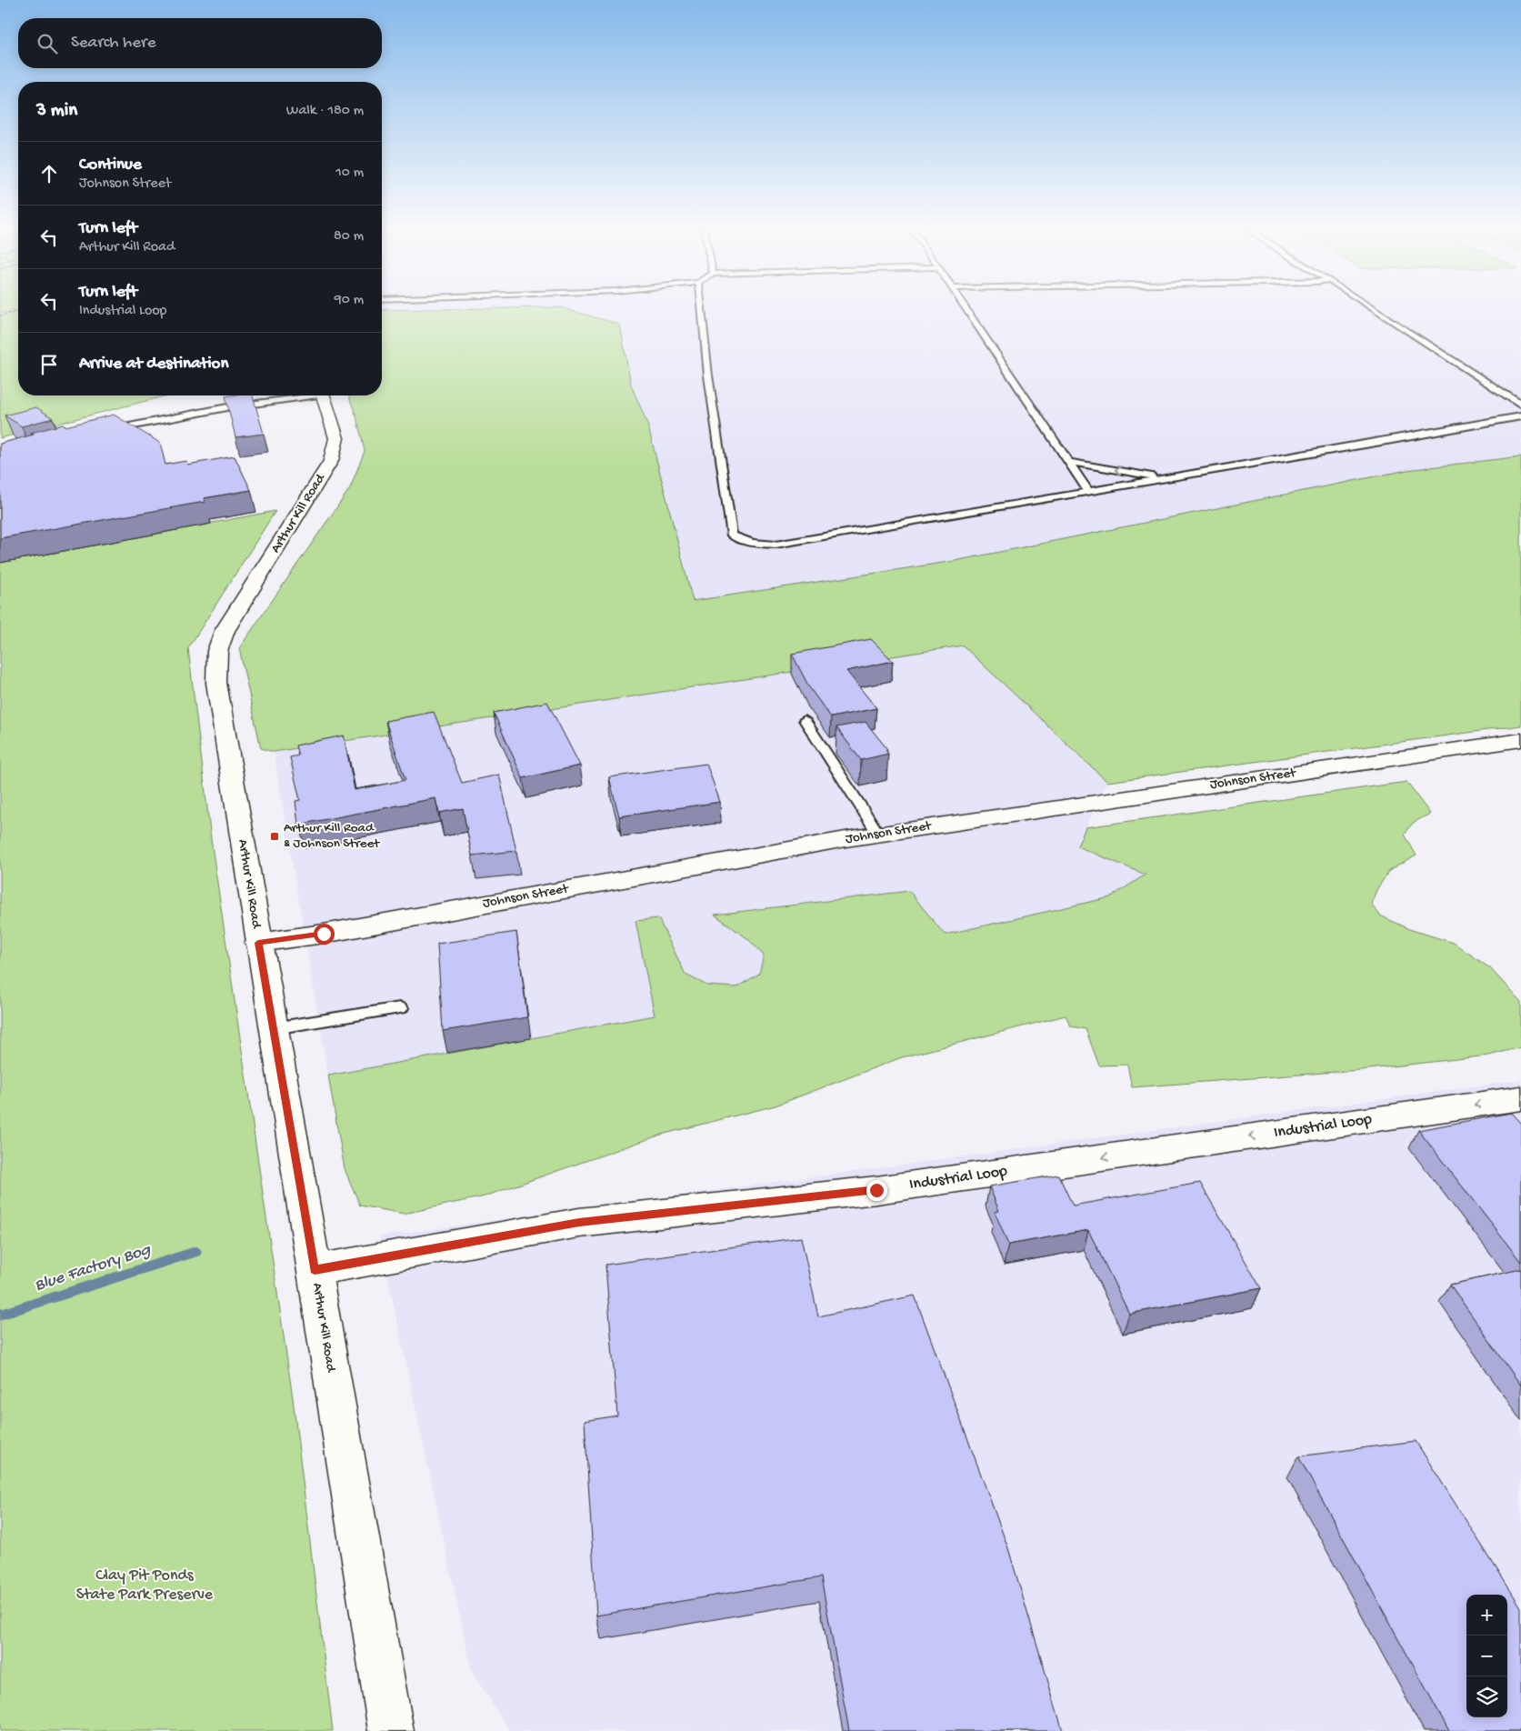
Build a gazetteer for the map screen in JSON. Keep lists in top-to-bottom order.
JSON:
{
  "streets": {
    "street": ["Arthur Kill Road", "Johnson Street", "Industrial Loop"]
  },
  "crossings": [
    ["Arthur Kill Road", "Johnson Street"],
    ["Arthur Kill Road", "Industrial Loop"]
  ],
  "one_way": ["Industrial Loop"],
  "water": ["Blue Factory Bog"],
  "parks": ["Clay Pit Ponds State Park Preserve"],
  "places": {
    "transit": ["Arthur Kill Road & Johnson Street"]
  },
  "page": {
    "search": "Search here",
    "heading": ["3 min", "Walk · 180 m"],
    "list": [
      ["Continue", "Johnson Street", "10 m"],
      ["Turn left", "Arthur Kill Road", "80 m"],
      ["Turn left", "Industrial Loop", "90 m"],
      "Arrive at destination"
    ],
    "map_buttons": ["+", "−"]
  }
}
